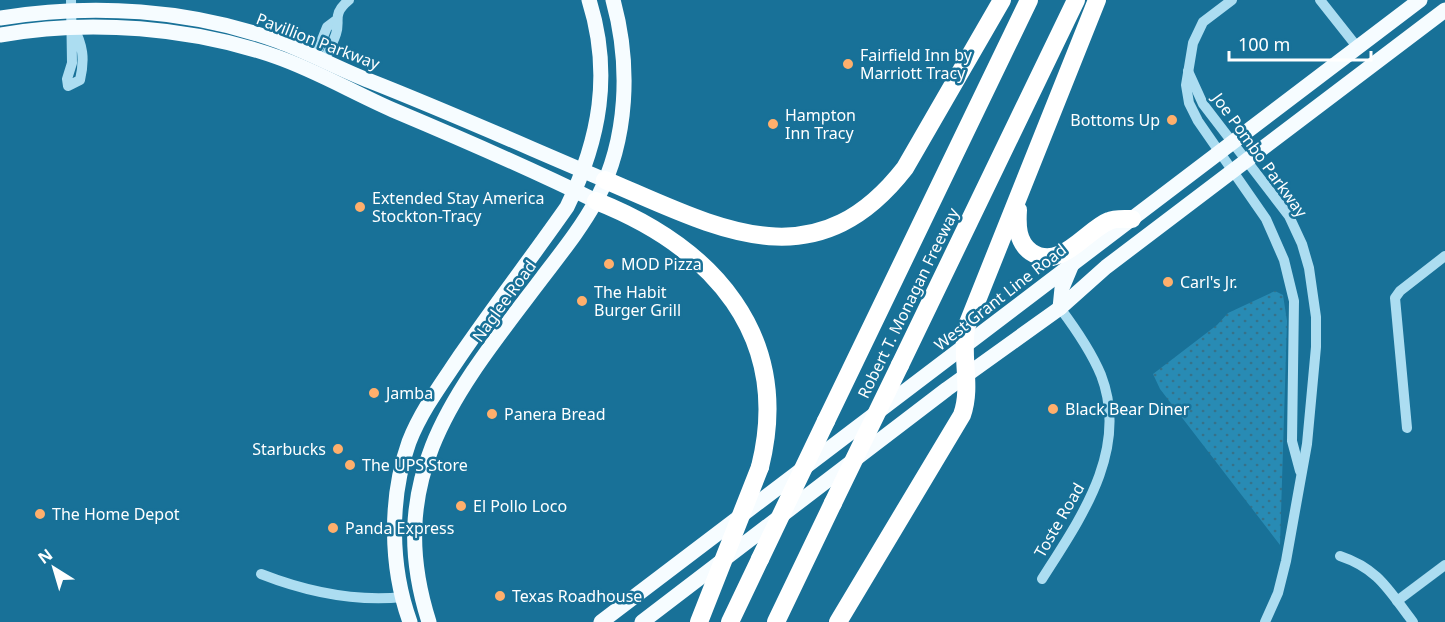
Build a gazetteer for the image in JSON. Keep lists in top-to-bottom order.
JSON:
{
  "streets": {
    "highway": ["Robert T. Monagan Freeway"],
    "main road": ["Pavillion Parkway", "West Grant Line Road", "Naglee Road"],
    "street": ["Joe Pombo Parkway", "Toste Road"]
  },
  "crossings": [
    ["Pavillion Parkway", "Naglee Road"],
    ["Joe Pombo Parkway", "West Grant Line Road"]
  ],
  "places": [
    "Fairfield Inn by Marriott Tracy",
    "Bottoms Up",
    "Hampton Inn Tracy",
    "Extended Stay America Stockton-Tracy",
    "MOD Pizza",
    "Carl's Jr.",
    "The Habit Burger Grill",
    "Jamba",
    "Black Bear Diner",
    "Panera Bread",
    "Starbucks",
    "The UPS Store",
    "El Pollo Loco",
    "The Home Depot",
    "Panda Express",
    "Texas Roadhouse"
  ],
  "scale_bar": "100 m",
  "north": "top left"
}
